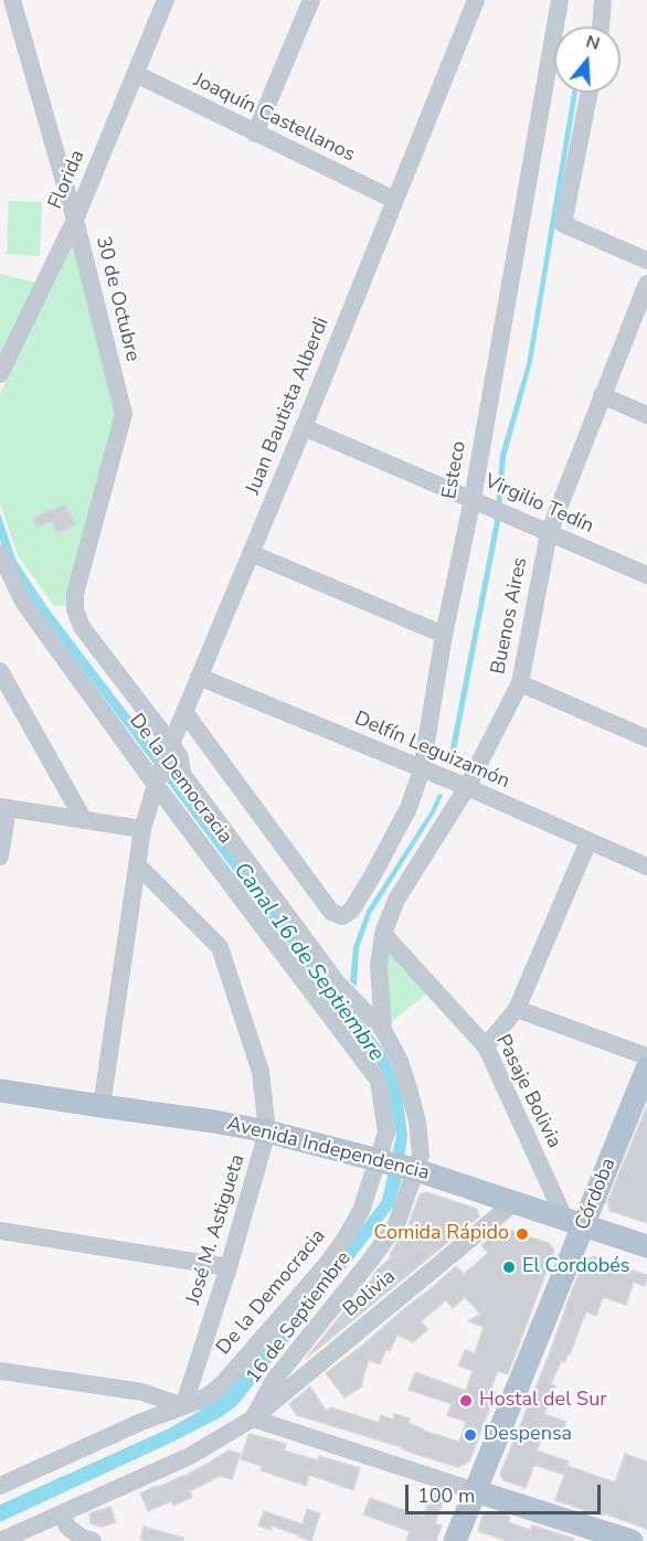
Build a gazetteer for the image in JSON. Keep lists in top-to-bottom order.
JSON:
{
  "streets": {
    "main road": ["Avenida Independencia", "Córdoba"],
    "street": [
      "Joaquín Castellanos",
      "Florida",
      "30 de Octubre",
      "Juan Bautista Alberdi",
      "Esteco",
      "Virgilio Tedín",
      "Buenos Aires",
      "Delfín Leguizamón",
      "De la Democracia",
      "Pasaje Bolivia",
      "José M. Astigueta",
      "Bolivia",
      "16 de Septiembre"
    ]
  },
  "crossings": [
    ["Joaquín Castellanos", "Florida"],
    ["Joaquín Castellanos", "Juan Bautista Alberdi"],
    ["Florida", "30 de Octubre"],
    ["30 de Octubre", "De la Democracia"],
    ["Juan Bautista Alberdi", "Esteco"],
    ["Juan Bautista Alberdi", "Virgilio Tedín"],
    ["Juan Bautista Alberdi", "Delfín Leguizamón"],
    ["Juan Bautista Alberdi", "De la Democracia"],
    ["Juan Bautista Alberdi", "Avenida Independencia"],
    ["Juan Bautista Alberdi", "José M. Astigueta"],
    ["Esteco", "Virgilio Tedín"],
    ["Esteco", "Delfín Leguizamón"],
    ["Virgilio Tedín", "Buenos Aires"],
    ["Buenos Aires", "Delfín Leguizamón"],
    ["Buenos Aires", "De la Democracia"],
    ["Buenos Aires", "Pasaje Bolivia"],
    ["Buenos Aires", "Avenida Independencia"],
    ["Buenos Aires", "16 de Septiembre"],
    ["De la Democracia", "Avenida Independencia"],
    ["De la Democracia", "José M. Astigueta"],
    ["Pasaje Bolivia", "Avenida Independencia"],
    ["Pasaje Bolivia", "Córdoba"],
    ["Avenida Independencia", "Córdoba"],
    ["Avenida Independencia", "José M. Astigueta"],
    ["Avenida Independencia", "Bolivia"],
    ["Avenida Independencia", "16 de Septiembre"],
    ["Bolivia", "16 de Septiembre"]
  ],
  "water": ["Canal 16 de Septiembre"],
  "places": [
    "Comida Rápido",
    "El Cordobés",
    "Hostal del Sur",
    "Despensa"
  ],
  "scale_bar": "100 m",
  "north": "top"
}
